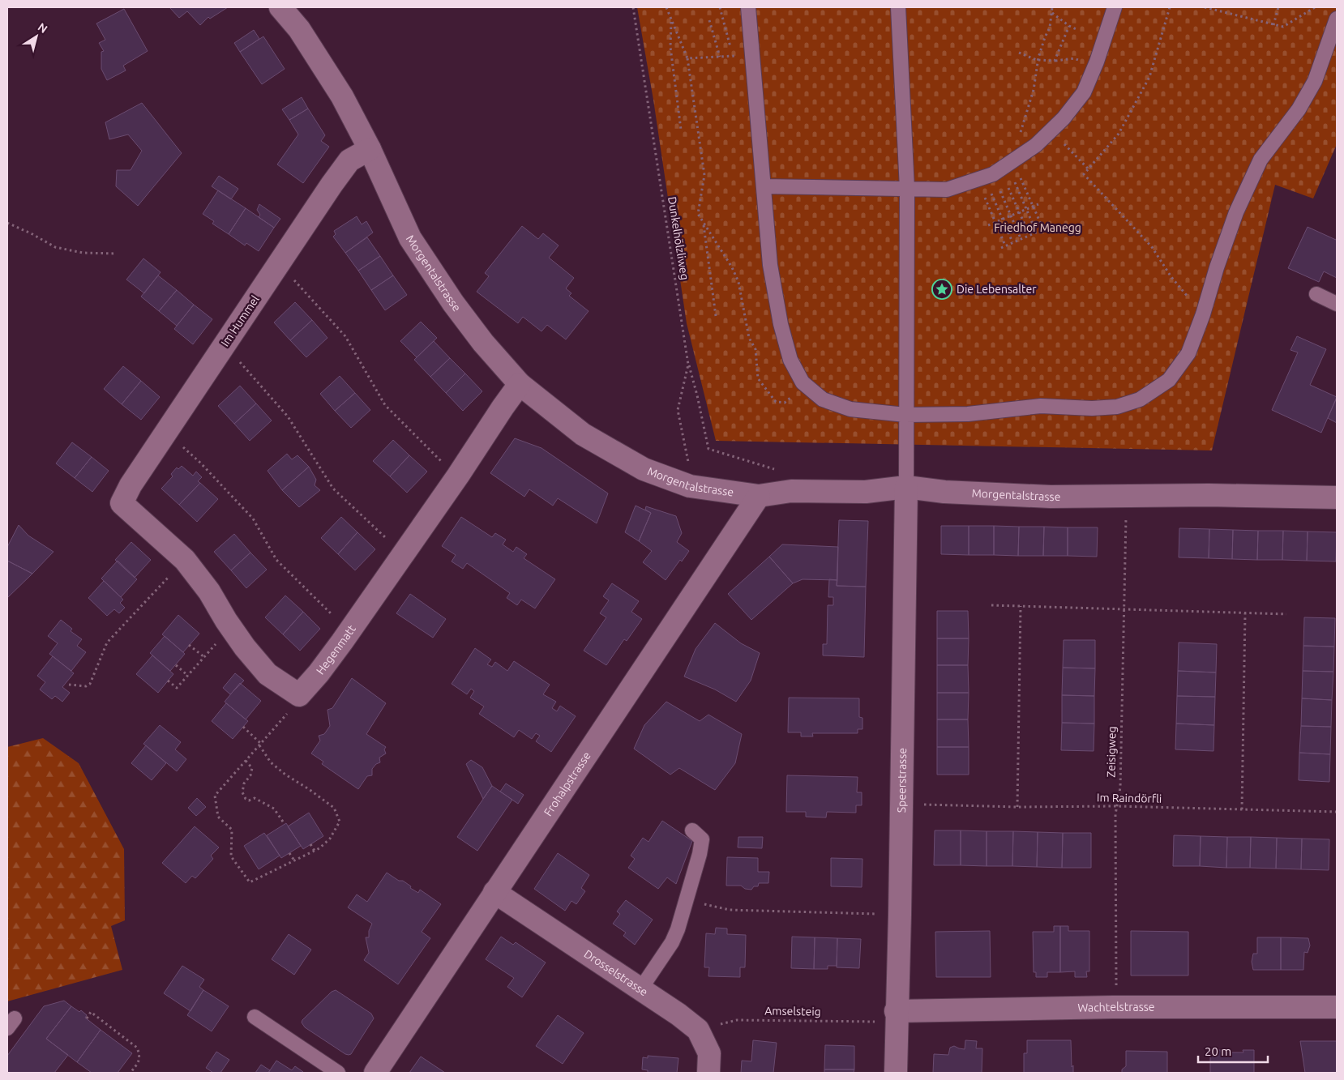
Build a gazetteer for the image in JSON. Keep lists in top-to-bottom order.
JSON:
{
  "streets": {
    "street": [
      "Morgentalstrasse",
      "Im Hummel",
      "Hegenmatt",
      "Speerstrasse",
      "Frohalpstrasse",
      "Drosselstrasse",
      "Wachtelstrasse"
    ],
    "path": [
      "Dunkelhölzliweg",
      "Zeisigweg",
      "Im Raindörfli",
      "Amselsteig"
    ]
  },
  "crossings": [
    ["Morgentalstrasse", "Im Hummel"],
    ["Morgentalstrasse", "Hegenmatt"],
    ["Morgentalstrasse", "Speerstrasse"],
    ["Morgentalstrasse", "Frohalpstrasse"],
    ["Im Hummel", "Hegenmatt"],
    ["Zeisigweg", "Im Raindörfli"],
    ["Speerstrasse", "Wachtelstrasse"],
    ["Frohalpstrasse", "Drosselstrasse"]
  ],
  "parks": ["Friedhof Manegg"],
  "places": {
    "place": ["Die Lebensalter"]
  },
  "scale_bar": "20 m",
  "north": "top right"
}
